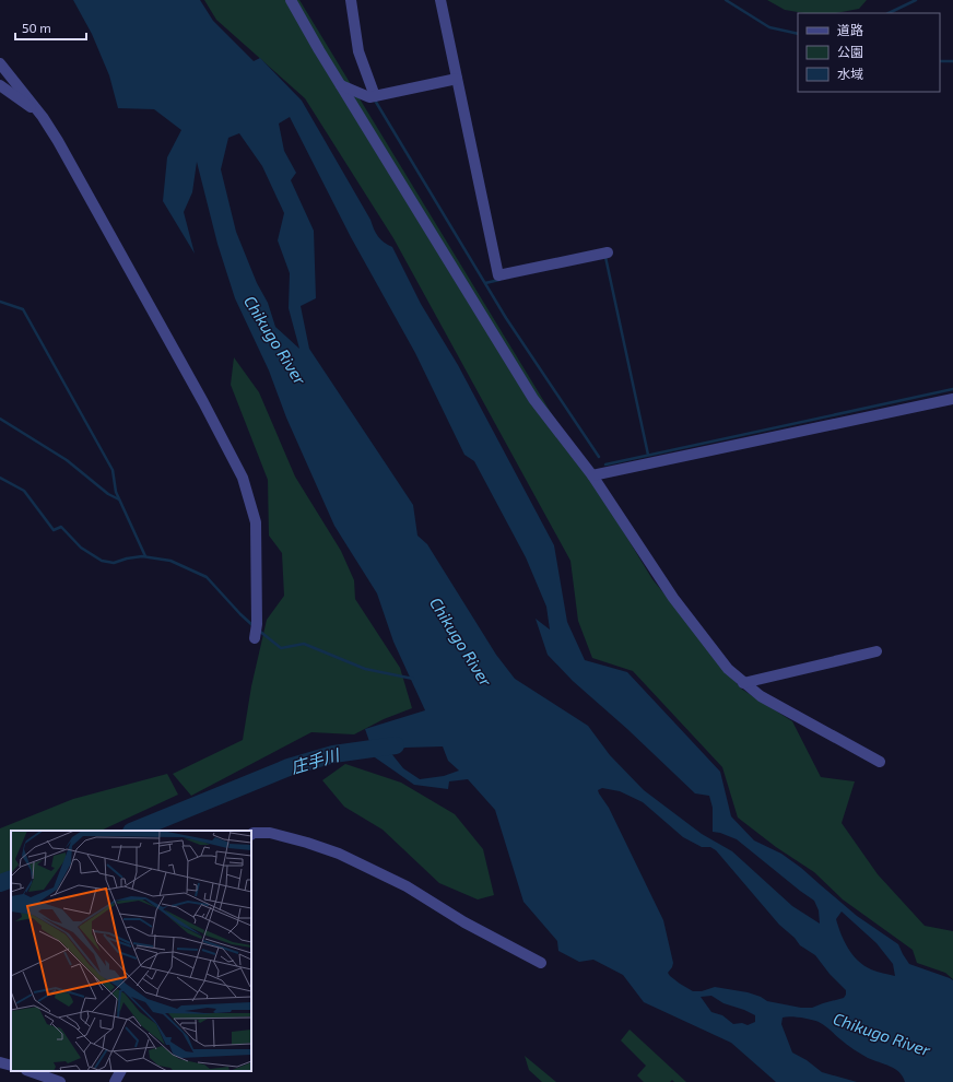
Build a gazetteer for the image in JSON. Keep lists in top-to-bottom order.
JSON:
{
  "water": ["Chikugo River", "庄手川"],
  "legend": ["道路", "公園", "水域"],
  "scale_bar": "50 m"
}
